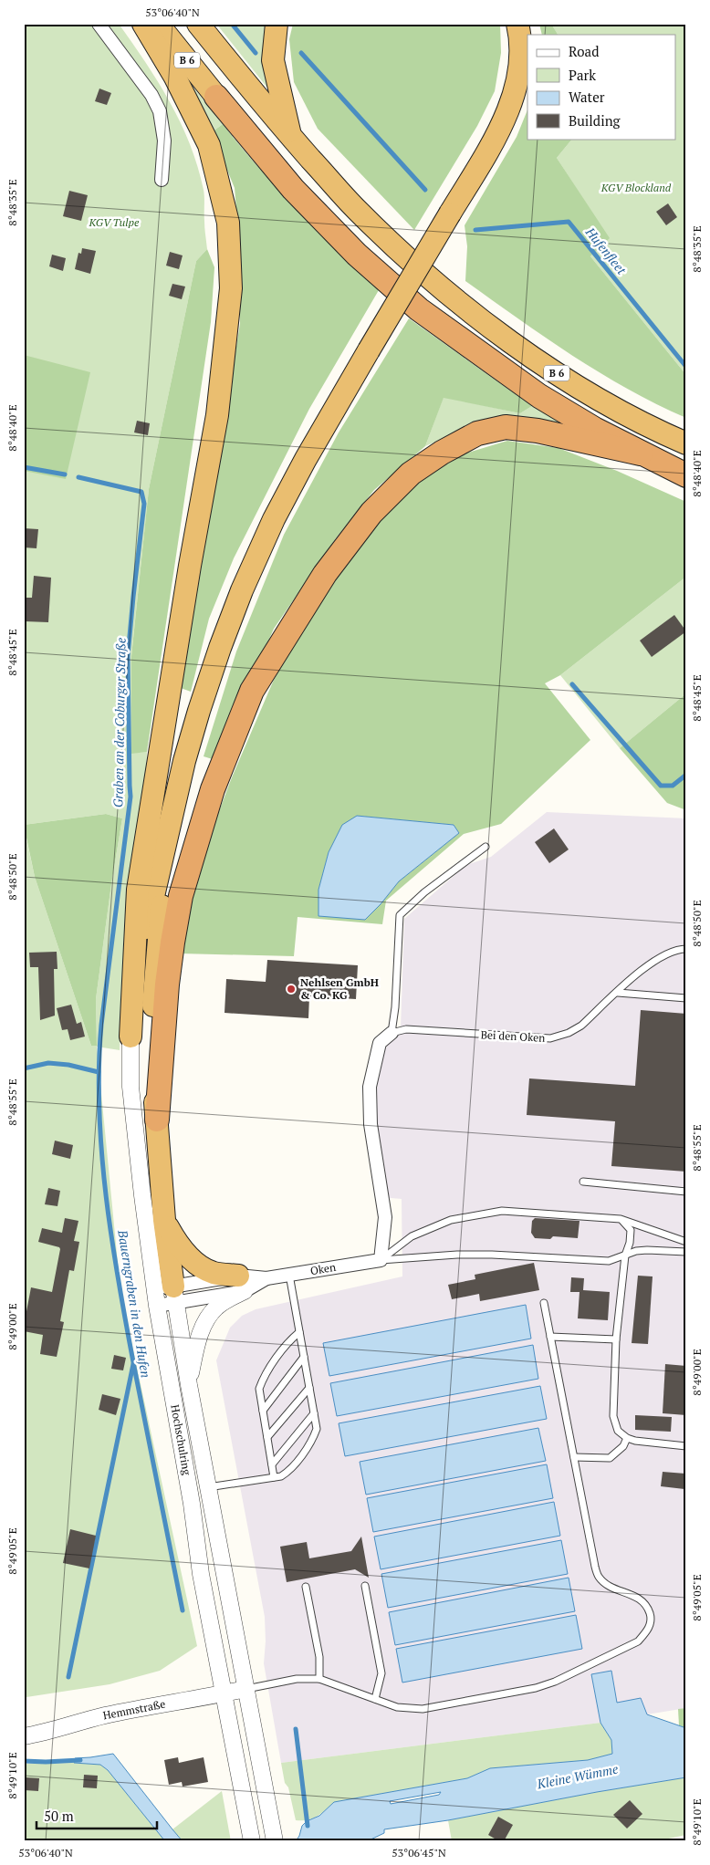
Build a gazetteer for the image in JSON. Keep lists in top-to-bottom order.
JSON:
{
  "streets": {
    "highway": ["B 6"],
    "street": ["Oken", "Hochschulring", "Hemmstraße"],
    "lane": ["Bei den Oken"]
  },
  "crossings": [
    ["Oken", "Hochschulring"],
    ["Hochschulring", "Hemmstraße"]
  ],
  "water": [
    "Hufenfleet",
    "Graben an der Coburger Straße",
    "Bauerngraben in den Hufen",
    "Kleine Wümme"
  ],
  "parks": ["KGV Blockland", "KGV Tulpe"],
  "places": ["Nehlsen GmbH & Co. KG"],
  "legend": [
    "Road",
    "Park",
    "Water",
    "Building"
  ],
  "scale_bar": "50 m",
  "coordinates": [
    "53°06'40\"N",
    "8°48'35\"E",
    "8°48'40\"E",
    "8°48'45\"E",
    "8°48'50\"E",
    "8°48'55\"E",
    "8°49'00\"E",
    "8°49'05\"E",
    "8°49'10\"E",
    "53°06'45\"N"
  ]
}
